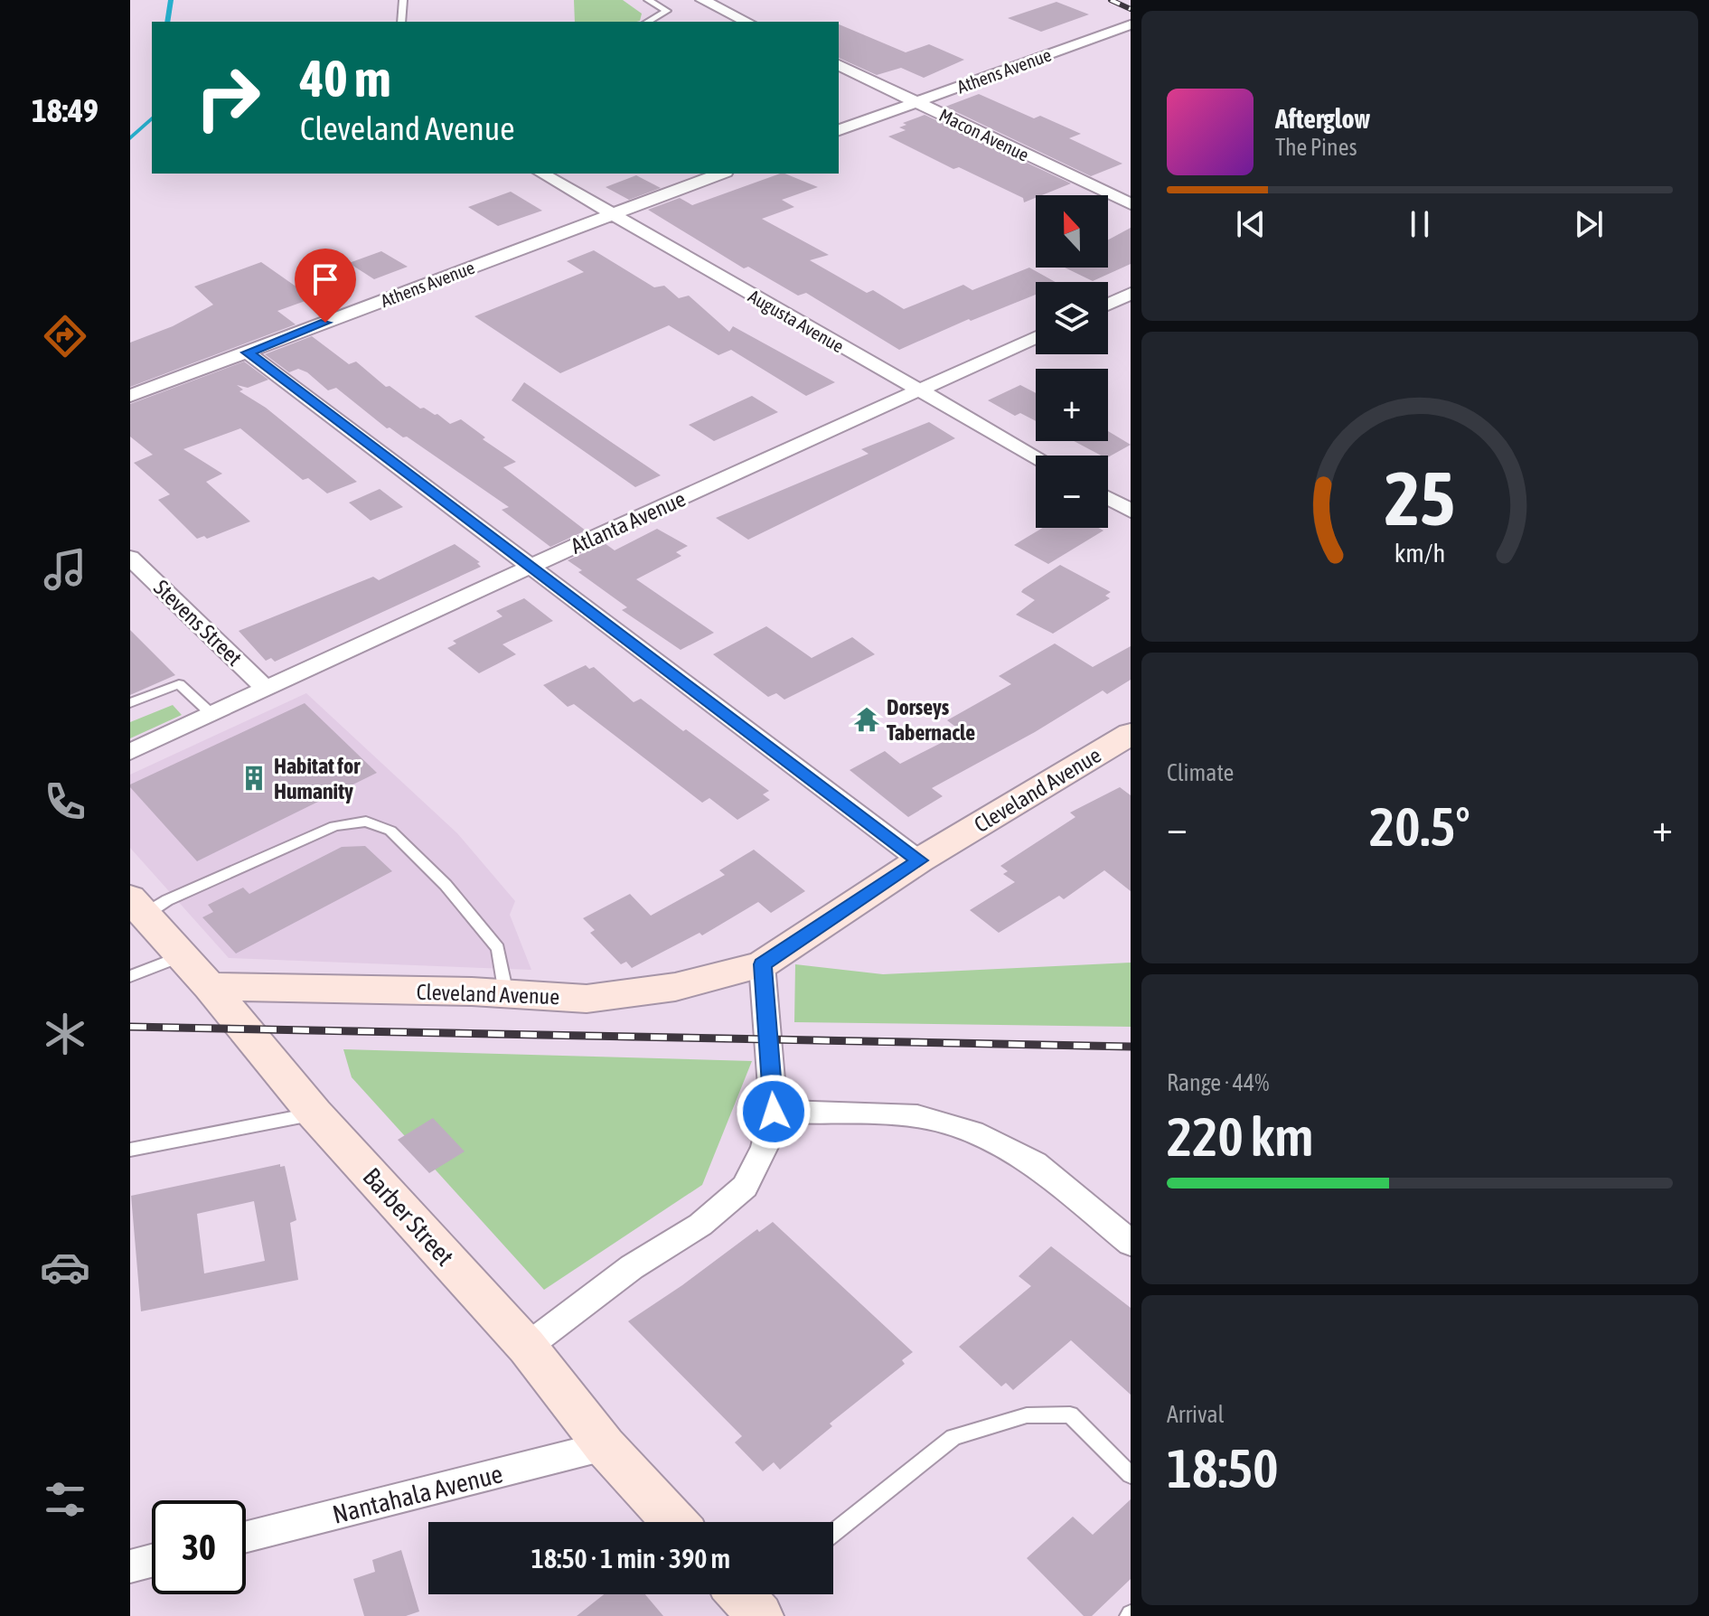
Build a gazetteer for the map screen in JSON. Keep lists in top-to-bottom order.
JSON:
{
  "streets": {
    "street": [
      "Athens Avenue",
      "Macon Avenue",
      "Augusta Avenue",
      "Atlanta Avenue",
      "Stevens Street",
      "Cleveland Avenue",
      "Barber Street",
      "Nantahala Avenue"
    ]
  },
  "crossings": [
    ["Athens Avenue", "Macon Avenue"],
    ["Athens Avenue", "Augusta Avenue"],
    ["Augusta Avenue", "Atlanta Avenue"],
    ["Atlanta Avenue", "Stevens Street"],
    ["Cleveland Avenue", "Barber Street"],
    ["Barber Street", "Nantahala Avenue"]
  ],
  "places": {
    "temple": ["Dorseys Tabernacle"],
    "building": ["Habitat for Humanity"]
  },
  "north": "top",
  "page": {
    "tabs": "18:49",
    "turn": ["40 m", "Cleveland Avenue"],
    "song": ["Afterglow", "The Pines"],
    "map_buttons": ["+", "−"],
    "tile": [
      "Climate",
      ["Range · 44%", "220 km"],
      ["Arrival", "18:50"]
    ],
    "heat": ["−", "20.5°", "+"],
    "limit": "30",
    "trip": "18:50 · 1 min · 390 m",
    "gauge": ["25", "km/h"]
  }
}
